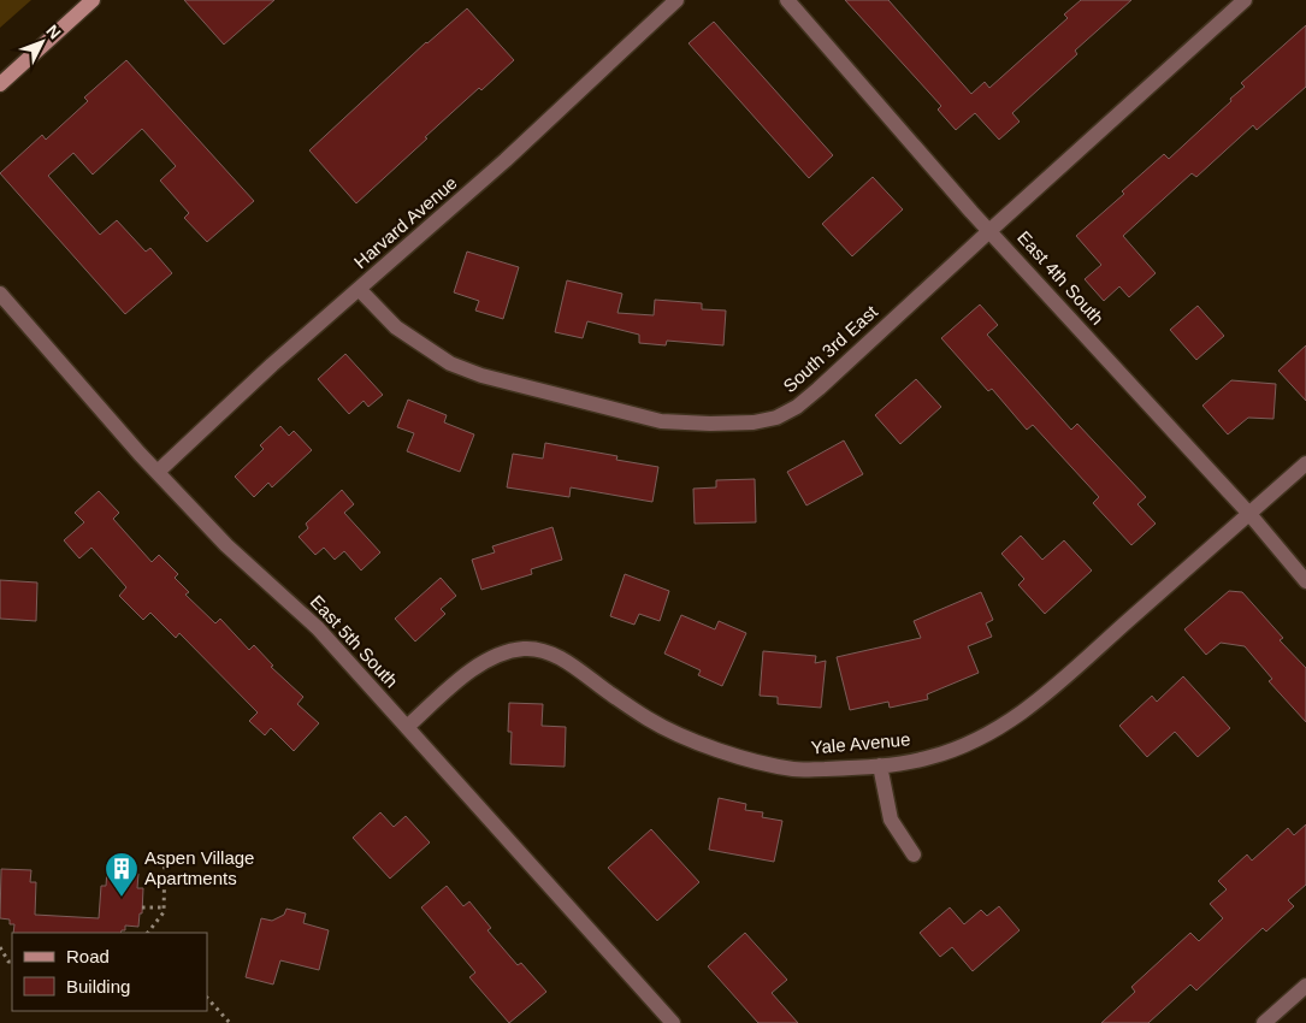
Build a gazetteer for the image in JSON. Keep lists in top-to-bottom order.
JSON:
{
  "streets": {
    "street": [
      "Harvard Avenue",
      "East 4th South",
      "South 3rd East",
      "East 5th South",
      "Yale Avenue"
    ]
  },
  "crossings": [
    ["Harvard Avenue", "South 3rd East"],
    ["Harvard Avenue", "East 5th South"],
    ["East 4th South", "South 3rd East"],
    ["East 4th South", "Yale Avenue"],
    ["East 5th South", "Yale Avenue"]
  ],
  "places": {
    "building": ["Aspen Village Apartments"]
  },
  "legend": ["Road", "Building"],
  "north": "top right"
}
